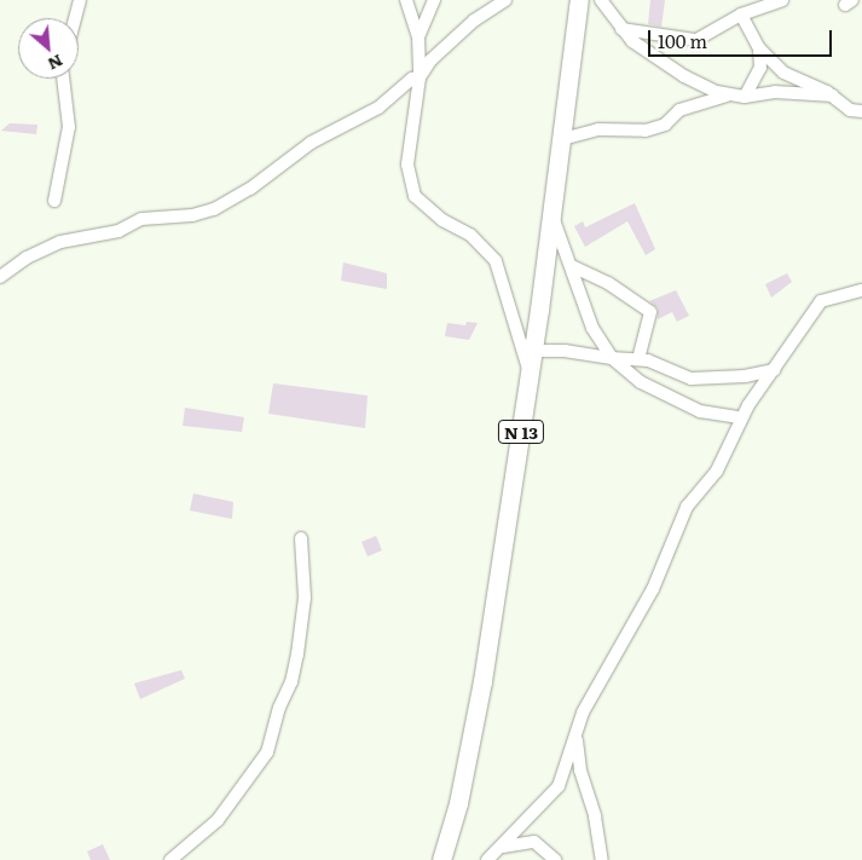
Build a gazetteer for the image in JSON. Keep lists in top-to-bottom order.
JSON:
{
  "streets": {
    "main road": ["N 13"]
  },
  "scale_bar": "100 m",
  "north": "bottom right"
}
